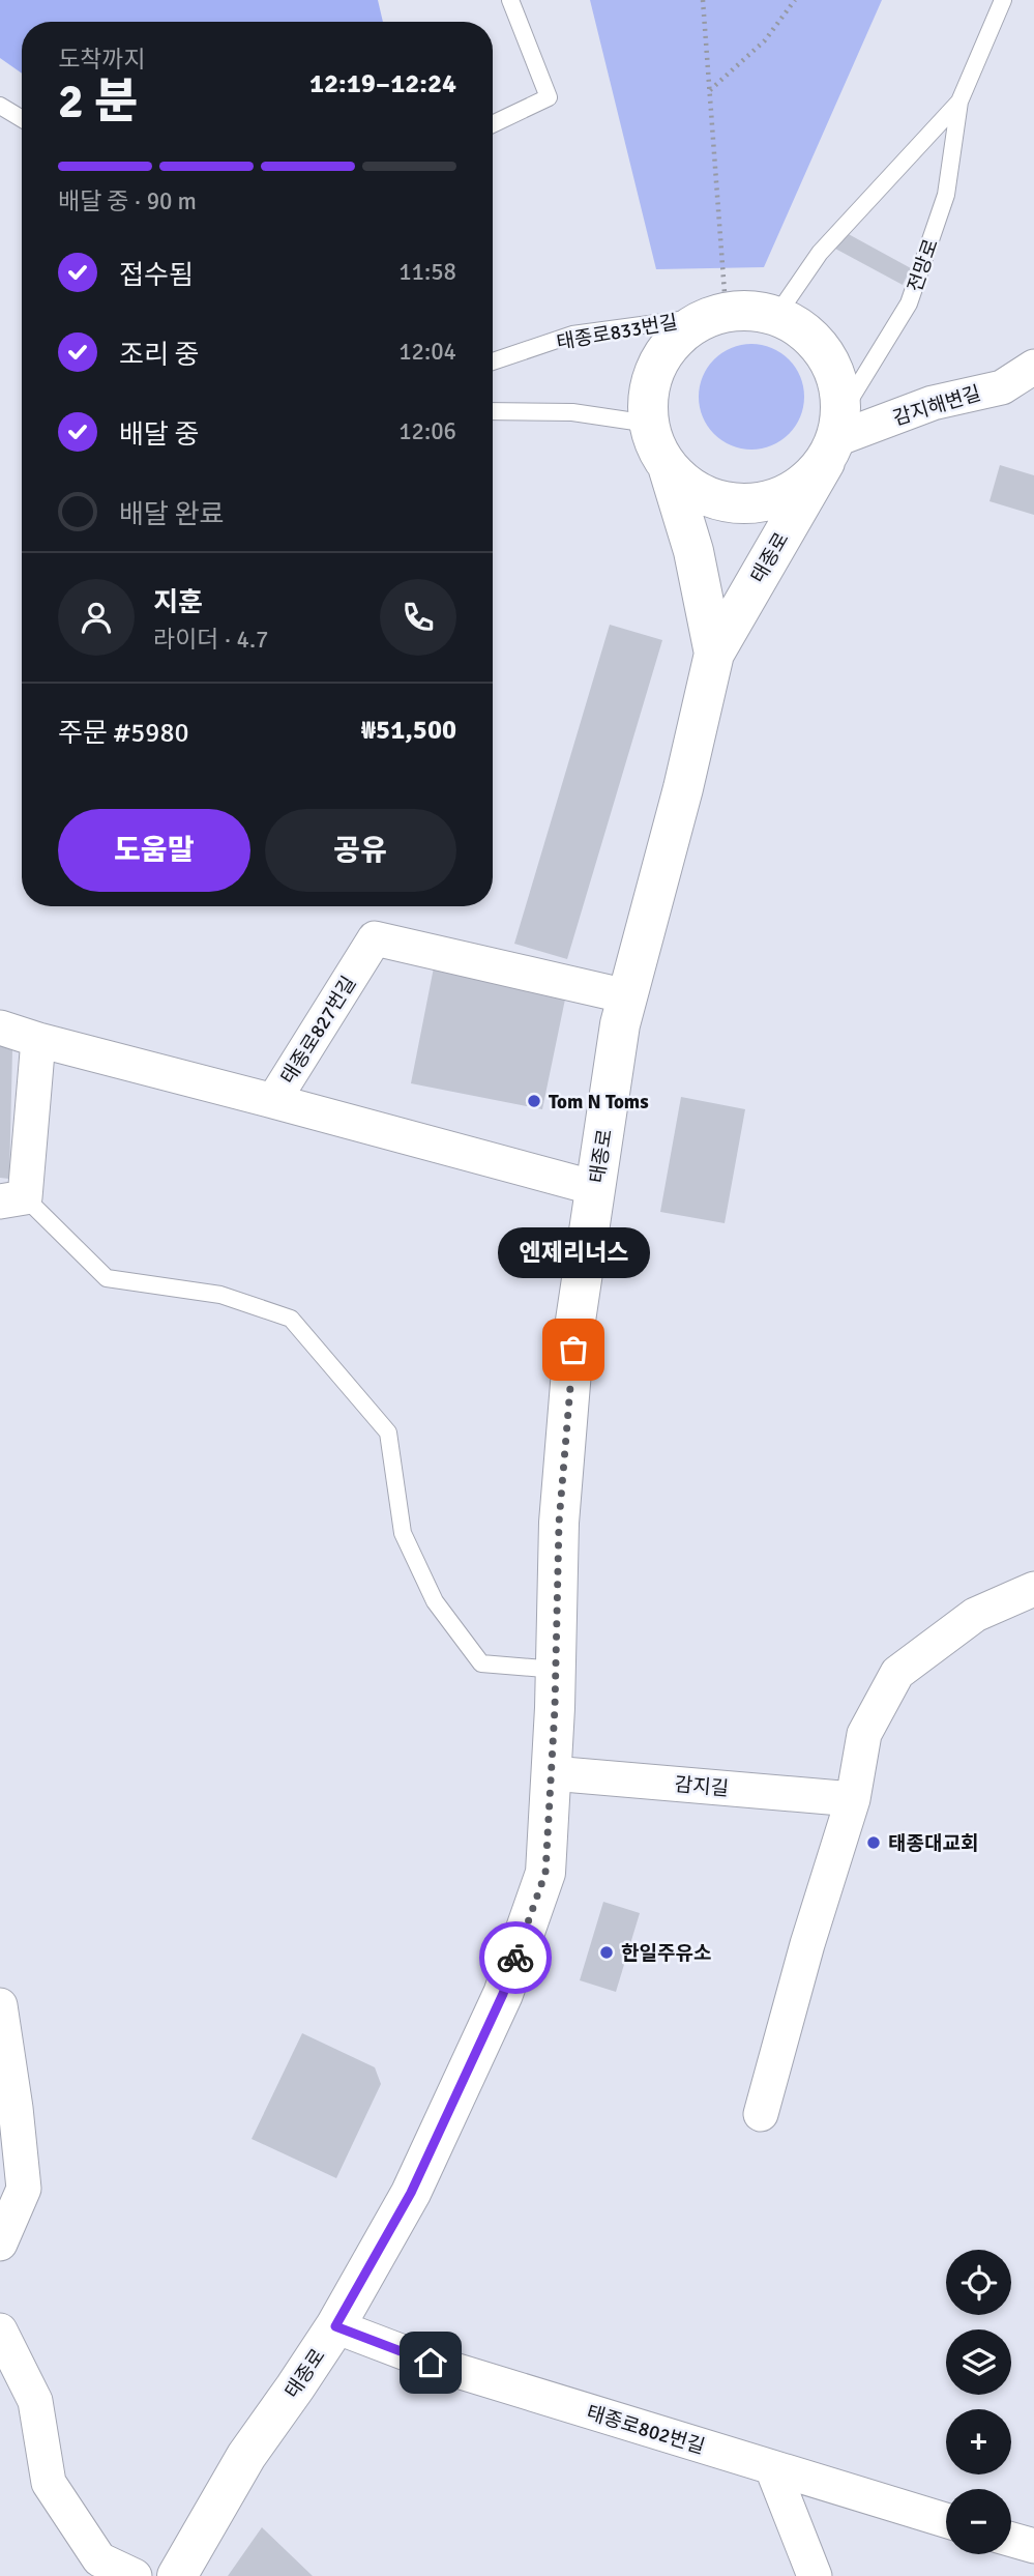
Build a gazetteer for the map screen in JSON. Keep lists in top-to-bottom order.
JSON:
{
  "streets": {
    "main road": ["태종로"],
    "street": [
      "감지해변길",
      "태종로827번길",
      "감지길",
      "태종로802번길"
    ],
    "lane": ["전망로", "태종로833번길"]
  },
  "crossings": [
    ["전망로", "태종로833번길"],
    ["전망로", "감지해변길"],
    ["전망로", "태종로"],
    ["태종로833번길", "감지해변길"],
    ["태종로833번길", "태종로"],
    ["감지해변길", "태종로"],
    ["태종로", "태종로827번길"],
    ["태종로", "감지길"],
    ["태종로", "태종로802번길"]
  ],
  "places": [
    "Tom N Toms",
    "엔제리너스",
    "태종대교회",
    "한일주유소"
  ],
  "page": {
    "heading": ["2 분", "도착까지", "12:19–12:24"],
    "panel": [
      "지훈",
      "라이더 · 4.7",
      "주문 #5980",
      "₩51,500"
    ],
    "bar": "배달 중 · 90 m",
    "list": [
      ["접수됨", "11:58"],
      ["조리 중", "12:04"],
      ["배달 중", "12:06"],
      "배달 완료"
    ],
    "buttons": ["도움말", "공유"],
    "bubble": "엔제리너스",
    "map_buttons": ["+", "−"]
  }
}
